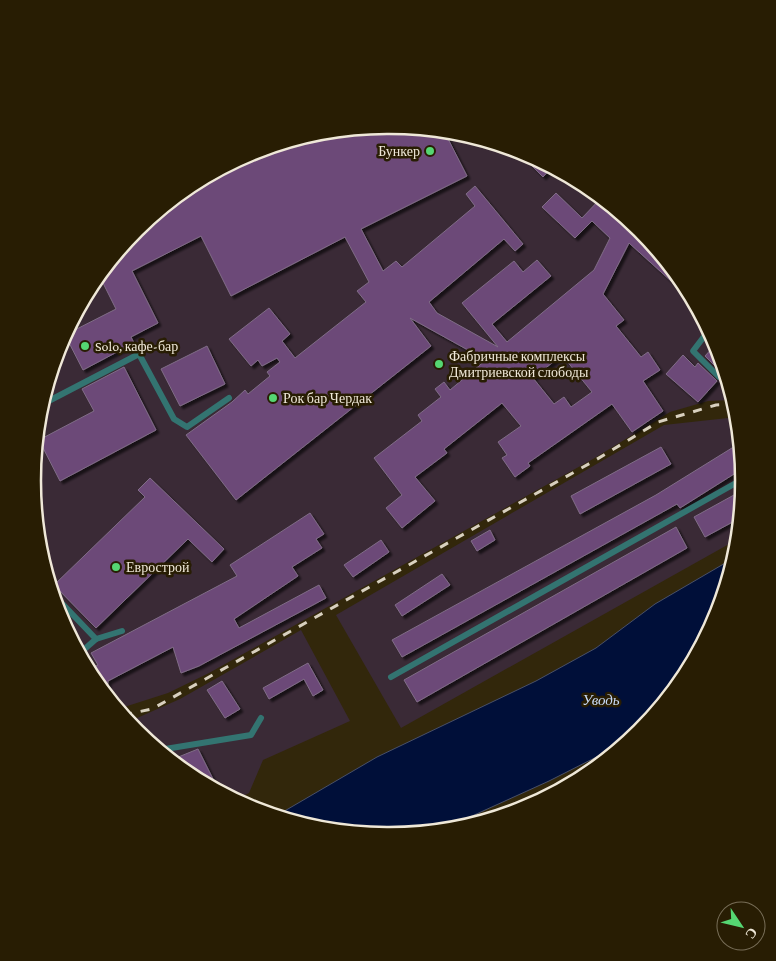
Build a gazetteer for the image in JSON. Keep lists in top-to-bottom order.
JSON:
{
  "water": ["Уводь"],
  "places": [
    "Бункер",
    "Solo, кафе-бар",
    "Фабричные комплексы Дмитриевской слободы",
    "Рок бар Чердак",
    "Еврострой"
  ],
  "north": "bottom right"
}
